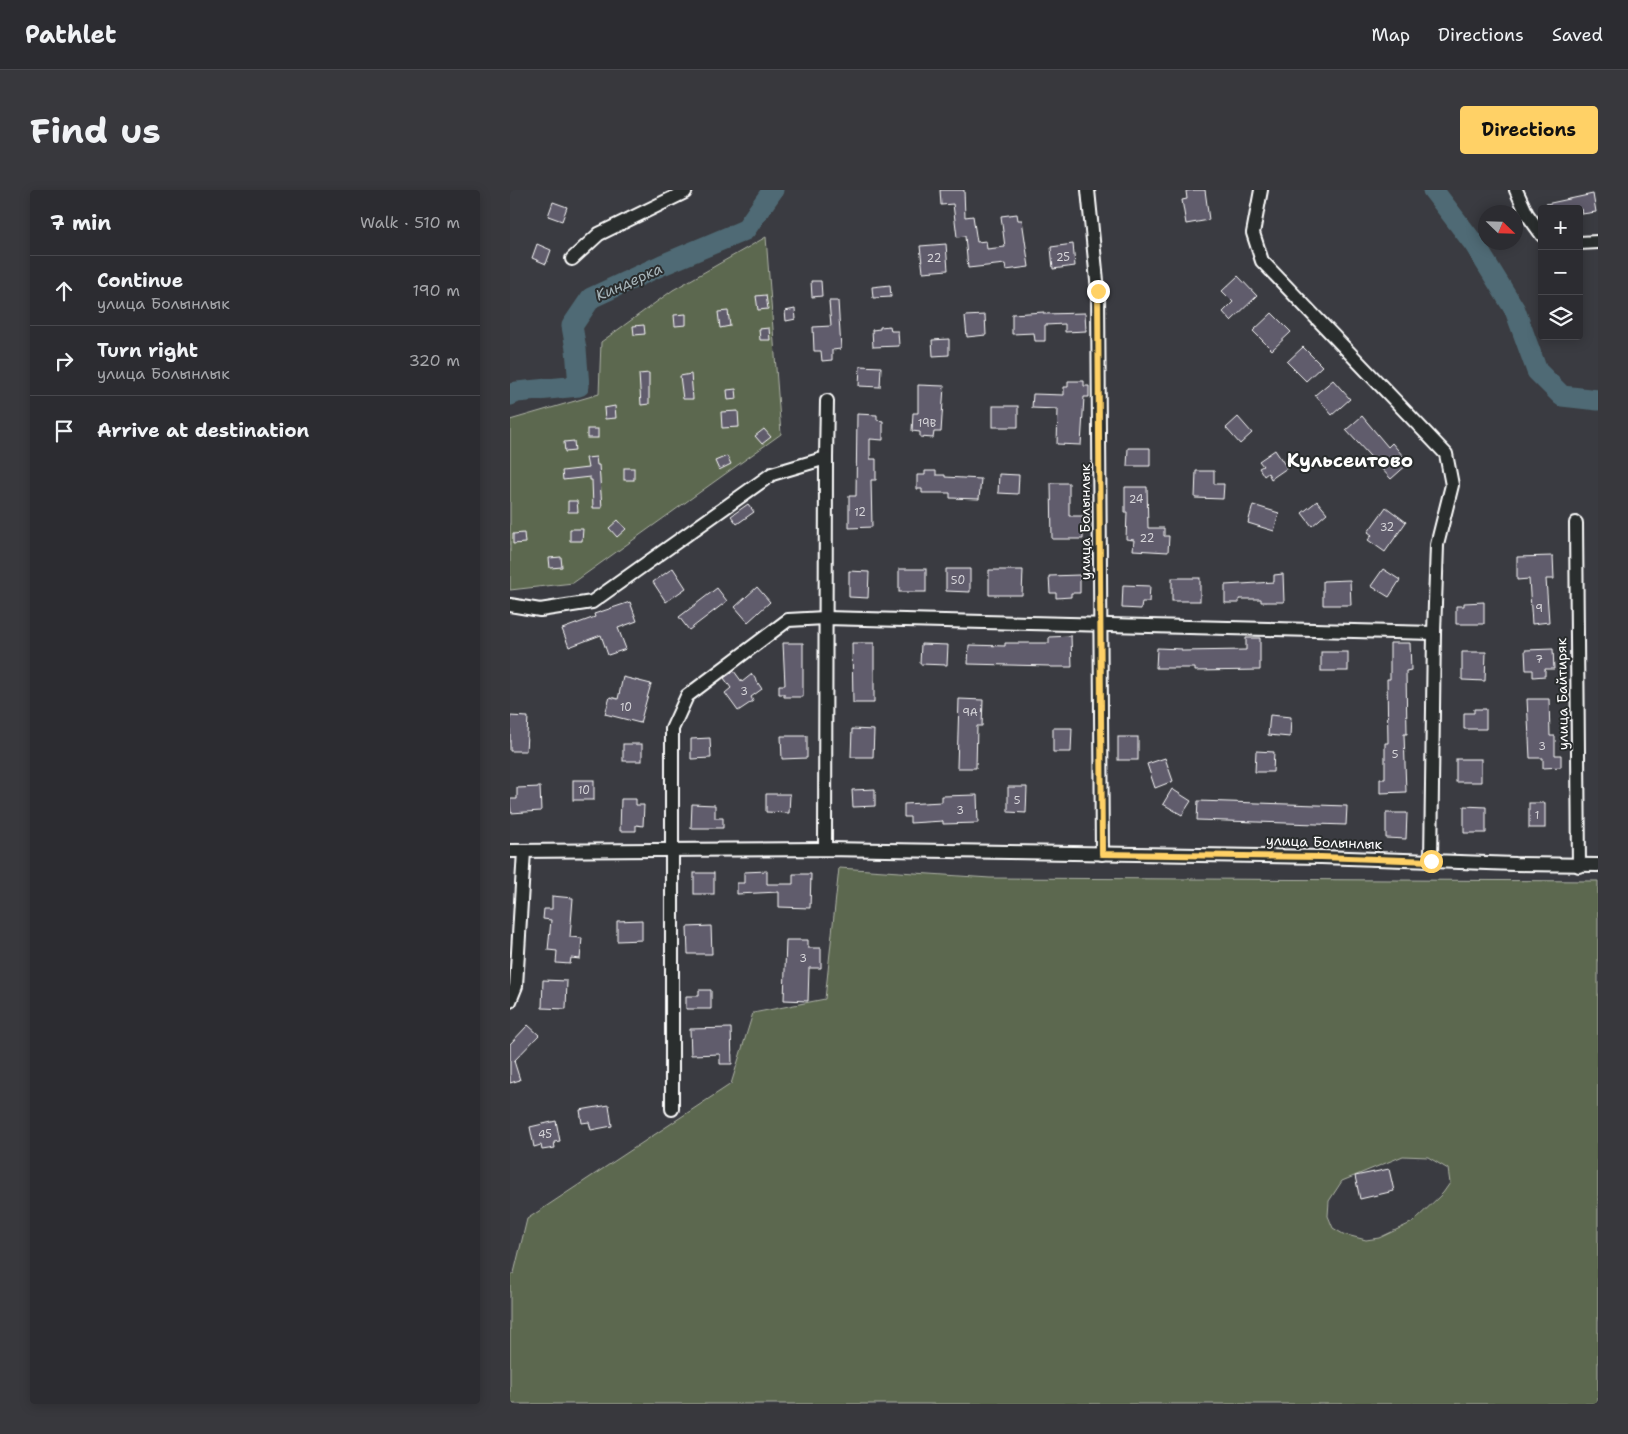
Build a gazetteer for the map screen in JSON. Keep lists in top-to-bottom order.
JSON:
{
  "streets": {
    "street": ["улица Болынлык", "улица Байтиряк"]
  },
  "crossings": [
    ["улица Болынлык", "улица Байтиряк"]
  ],
  "districts": ["Кульсеитово"],
  "water": ["Киндерка"],
  "house_numbers": [
    "25",
    "22",
    "19В",
    "24",
    "12",
    "32",
    "22",
    "50",
    "9",
    "7",
    "3",
    "10",
    "9А",
    "3",
    "5",
    "10",
    "5",
    "3",
    "1",
    "3",
    "45"
  ],
  "north": "bottom right",
  "page": {
    "header": "Pathlet",
    "nav": ["Map", "Directions", "Saved"],
    "buttons": "Directions",
    "title": "Find us",
    "heading": ["7 min", "Walk · 510 m"],
    "map_buttons": ["+", "−"],
    "list": [
      ["Continue", "улица Болынлык", "190 m"],
      ["Turn right", "улица Болынлык", "320 m"],
      "Arrive at destination"
    ]
  }
}
